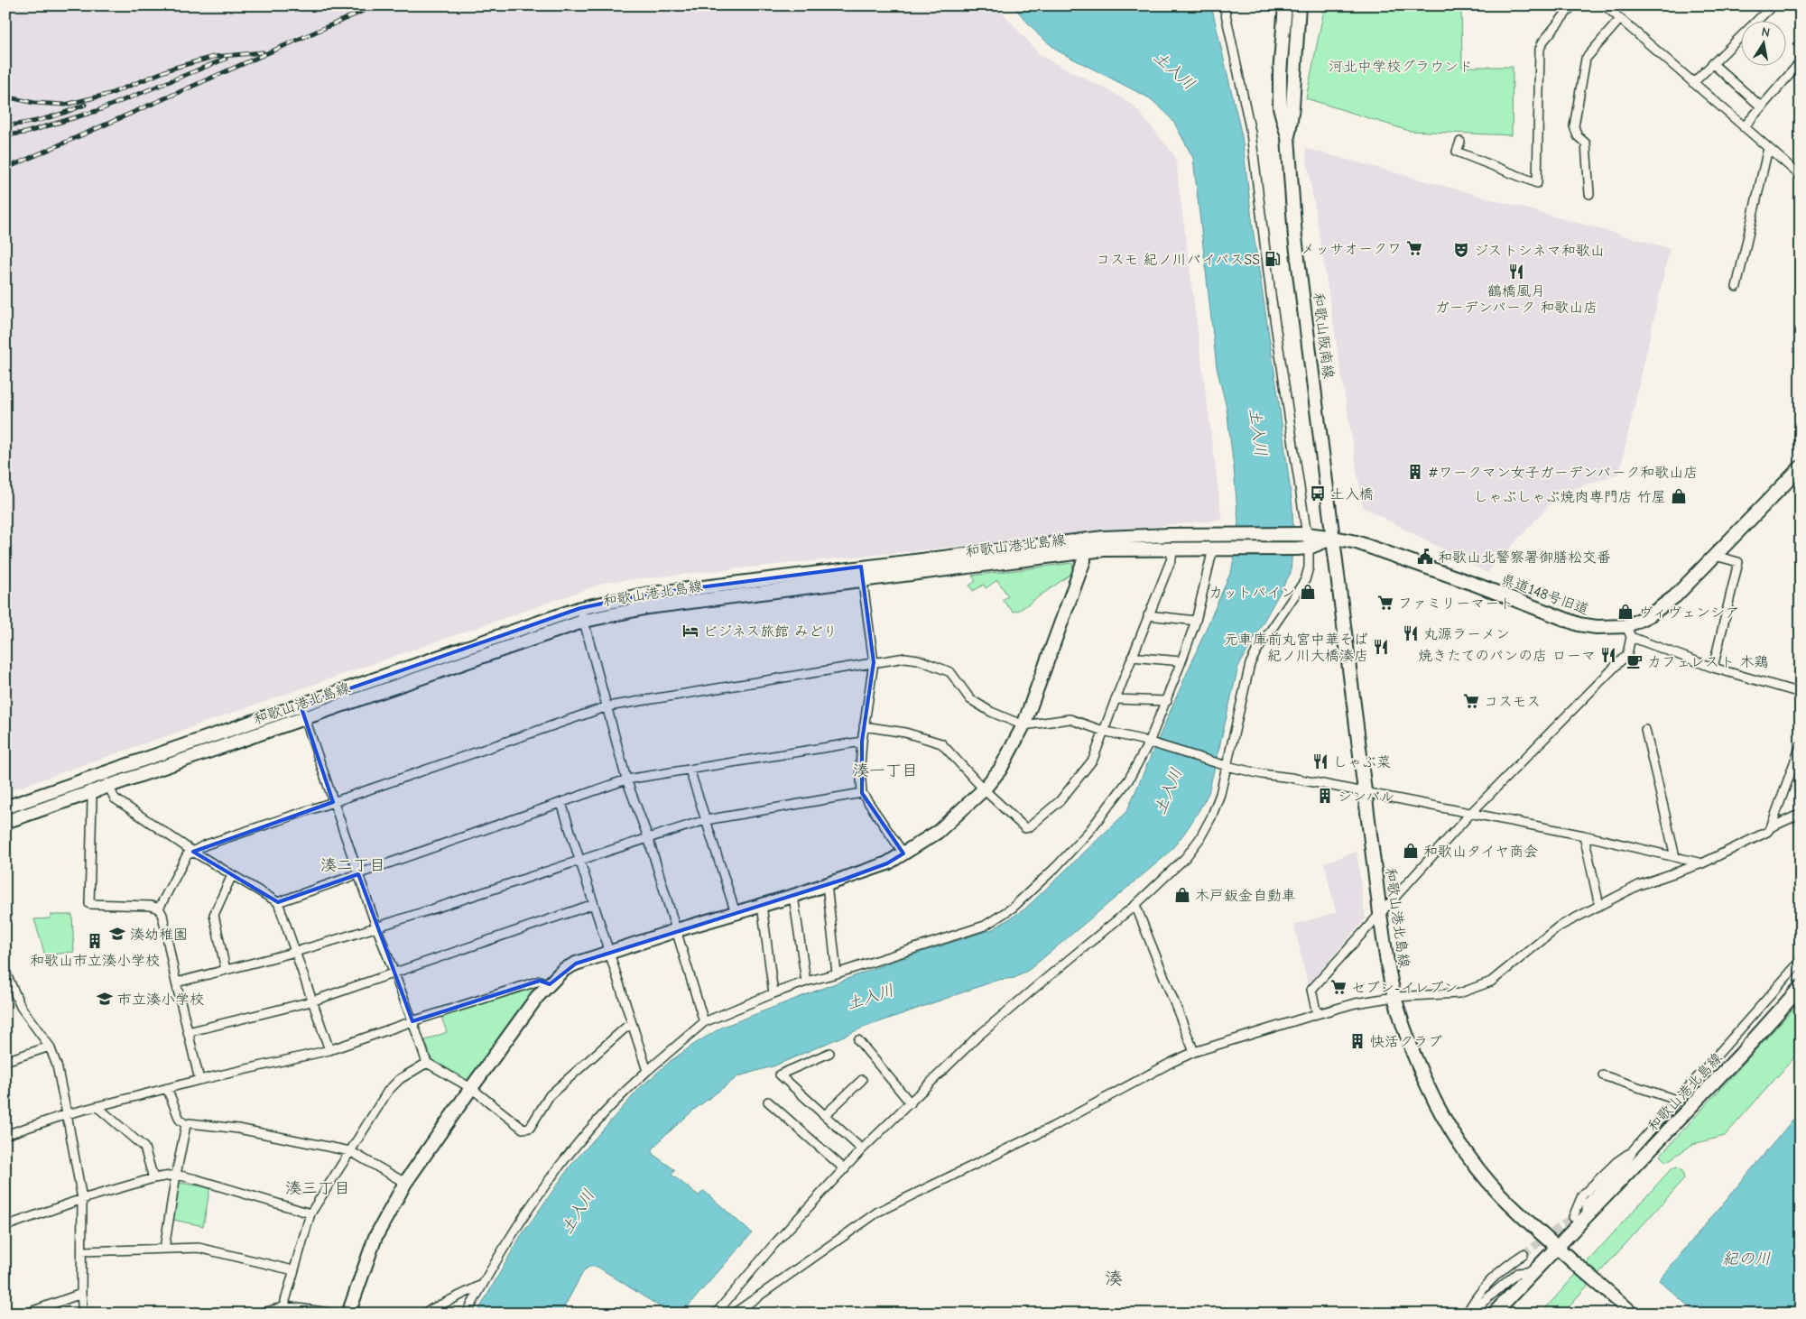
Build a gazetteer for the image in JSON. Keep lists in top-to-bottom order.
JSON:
{
  "streets": {
    "main road": ["和歌山阪南線", "和歌山港北島線", "県道148号旧道"]
  },
  "crossings": [
    ["和歌山阪南線", "和歌山港北島線"],
    ["和歌山阪南線", "県道148号旧道"],
    ["和歌山港北島線", "県道148号旧道"]
  ],
  "districts": [
    "湊一丁目",
    "湊二丁目",
    "湊三丁目",
    "湊"
  ],
  "water": ["土入川", "紀の川"],
  "parks": ["河北中学校グラウンド"],
  "places": {
    "supermarket": [
      "メッサオークワ",
      "ファミリーマート",
      "コスモス",
      "セブン-イレブン"
    ],
    "theatre": ["ジストシネマ和歌山"],
    "fuel station": ["コスモ 紀ノ川バイパスSS"],
    "restaurant": [
      "鶴橋風月 ガーデンパーク 和歌山店",
      "丸源ラーメン",
      "元車庫前丸宮中華そば 紀ノ川大橋湊店",
      "焼きたてのパンの店 ローマ",
      "しゃぶ菜"
    ],
    "building": [
      "#ワークマン女子ガーデンパーク和歌山店",
      "シンバル",
      "和歌山市立湊小学校",
      "快活クラブ"
    ],
    "bus stop": ["土入橋"],
    "shop": [
      "しゃぶしゃぶ焼肉専門店 竹屋",
      "カットパイン",
      "ヴィヴェンシア",
      "和歌山タイヤ商会",
      "木戸鈑金自動車"
    ],
    "public building": ["和歌山北警察署御膳松交番"],
    "hotel": ["ビジネス旅館 みどり"],
    "cafe": ["カフェレスト 木鶏"],
    "school or university": ["湊幼稚園", "市立湊小学校"]
  },
  "north": "top"
}
